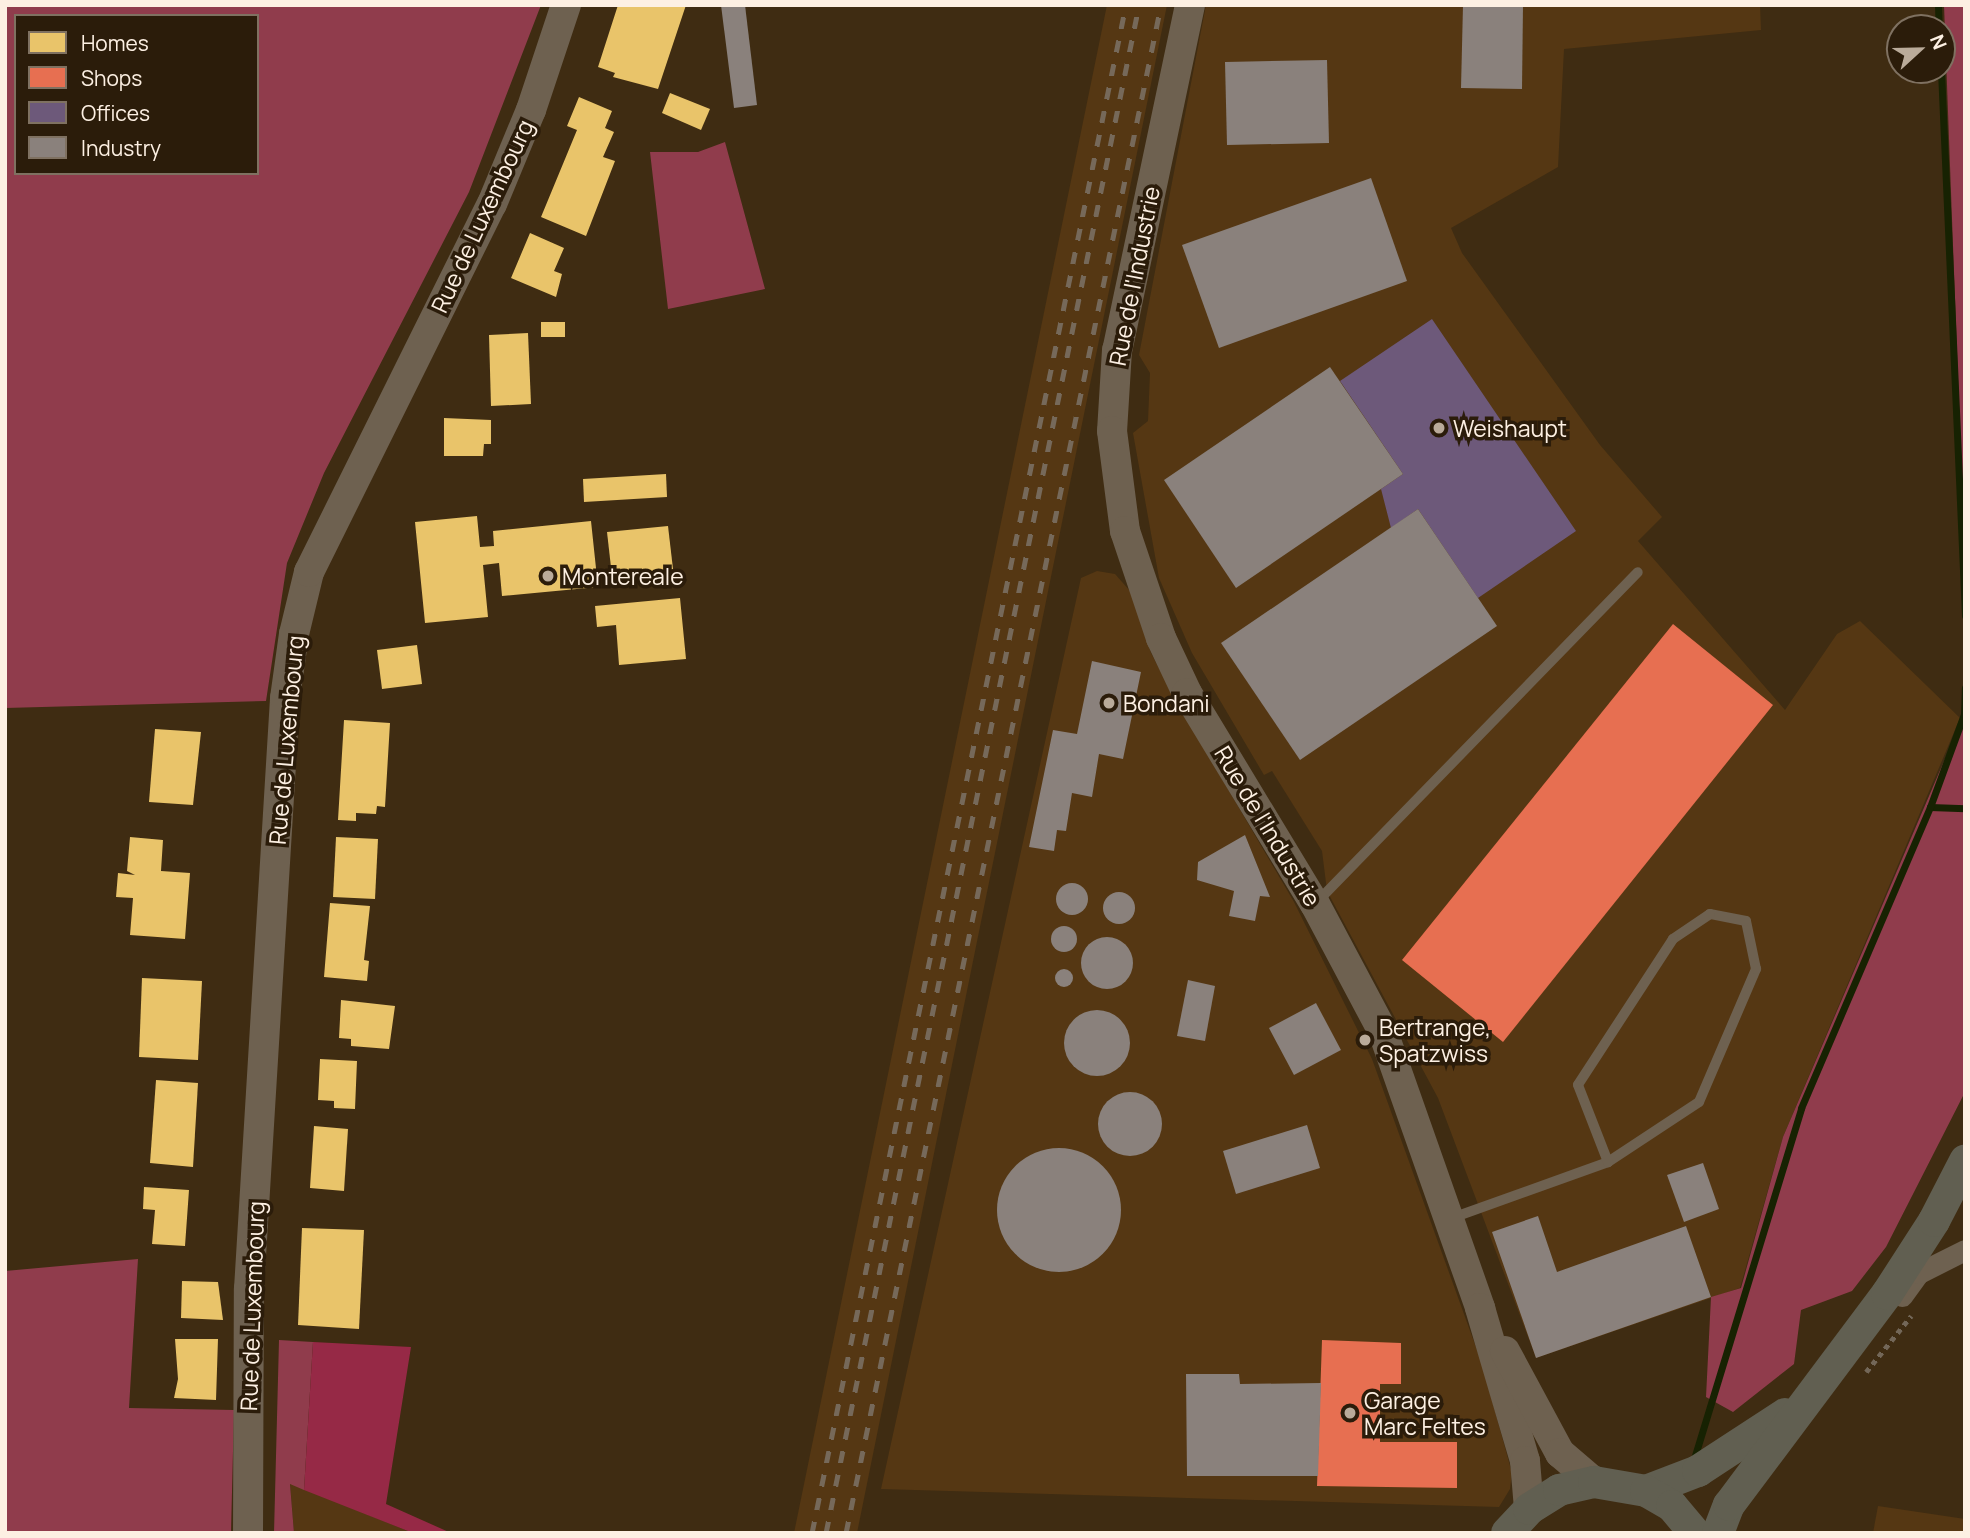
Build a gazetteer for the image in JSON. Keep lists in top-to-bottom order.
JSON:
{
  "streets": {
    "street": ["Rue de Luxembourg", "Rue de l'Industrie"]
  },
  "places": [
    "Weishaupt",
    "Montereale",
    "Bondani",
    "Bertrange, Spatzwiss",
    "Garage Marc Feltes"
  ],
  "legend": [
    "Homes",
    "Shops",
    "Offices",
    "Industry"
  ],
  "north": "right"
}
